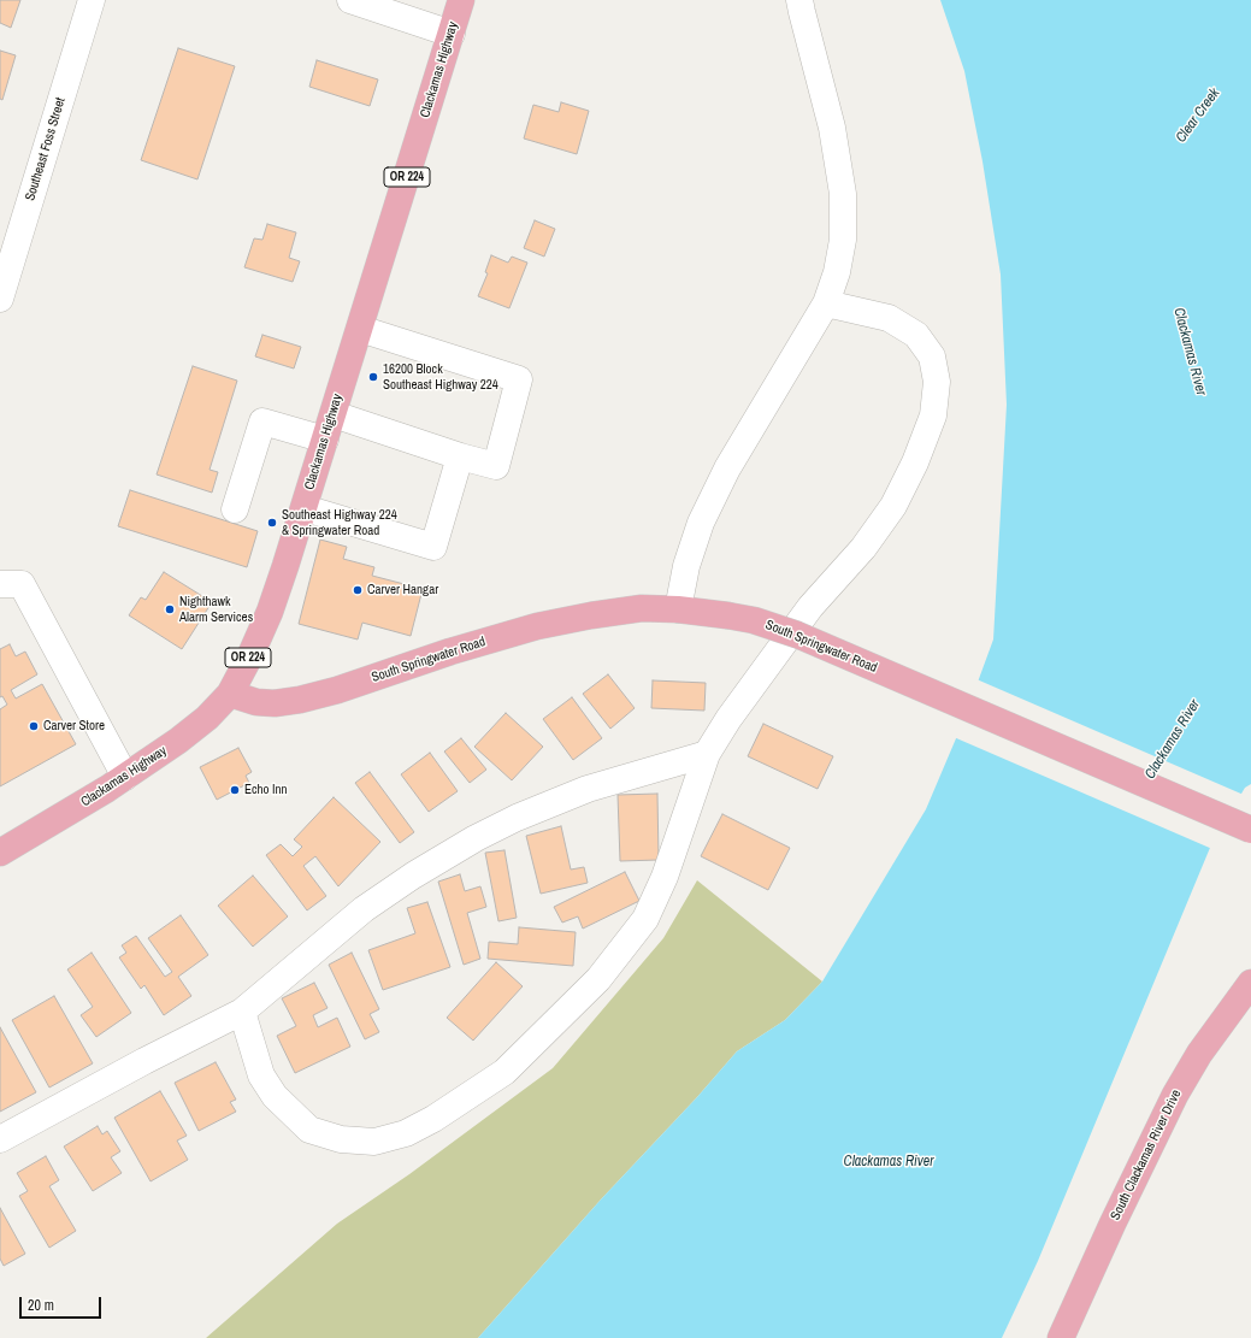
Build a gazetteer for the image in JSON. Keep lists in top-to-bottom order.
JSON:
{
  "streets": {
    "main road": [
      "Clackamas Highway",
      "OR 224",
      "South Springwater Road",
      "South Clackamas River Drive"
    ],
    "street": ["Southeast Foss Street"]
  },
  "crossings": [
    ["Clackamas Highway", "South Springwater Road"]
  ],
  "water": ["Clear Creek", "Clackamas River"],
  "places": [
    "16200 Block Southeast Highway 224",
    "Southeast Highway 224 & Springwater Road",
    "Carver Hangar",
    "Nighthawk Alarm Services",
    "Carver Store",
    "Echo Inn"
  ],
  "scale_bar": "20 m"
}
